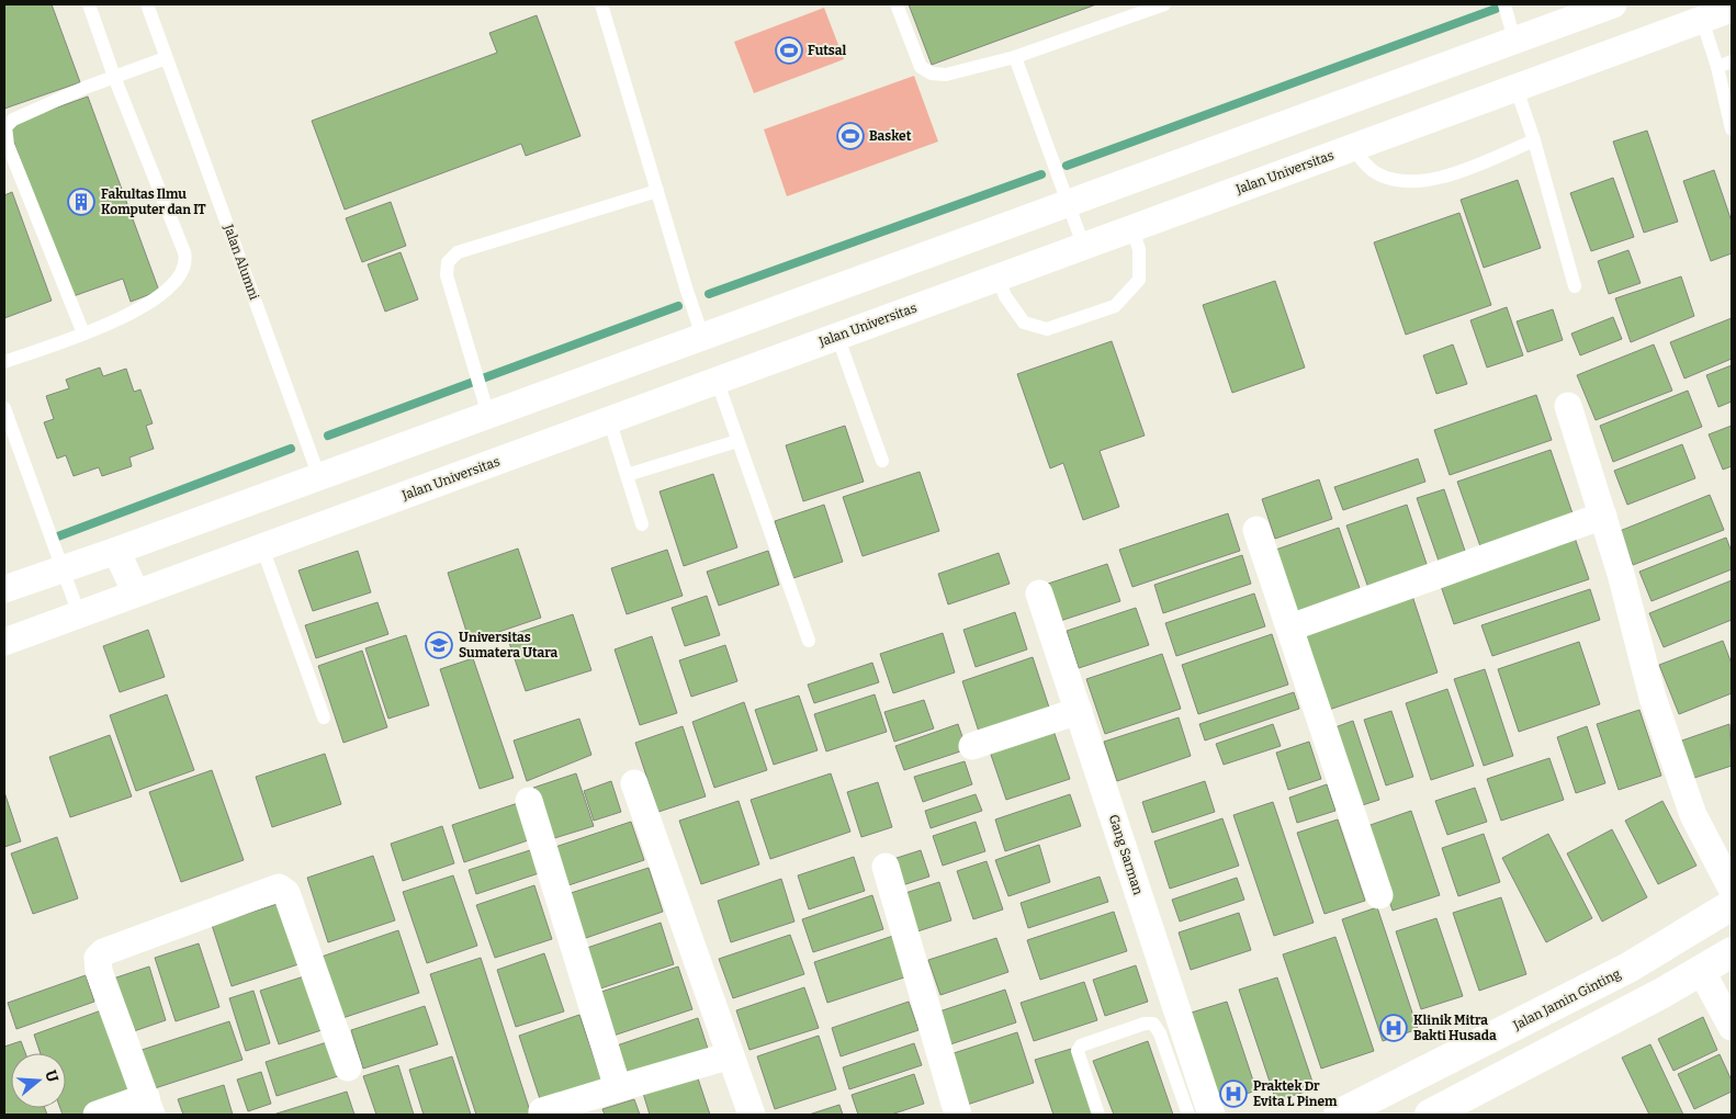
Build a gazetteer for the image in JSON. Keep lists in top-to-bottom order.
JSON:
{
  "streets": {
    "main road": ["Jalan Jamin Ginting"],
    "street": ["Jalan Universitas", "Jalan Alumni", "Gang Sarman"]
  },
  "crossings": [
    ["Jalan Universitas", "Jalan Alumni"]
  ],
  "places": {
    "sports": ["Futsal", "Basket"],
    "building": ["Fakultas Ilmu Komputer dan IT"],
    "school or university": ["Universitas Sumatera Utara"],
    "hospital": ["Klinik Mitra Bakti Husada", "Praktek Dr Evita L Pinem"]
  },
  "north": "right"
}
